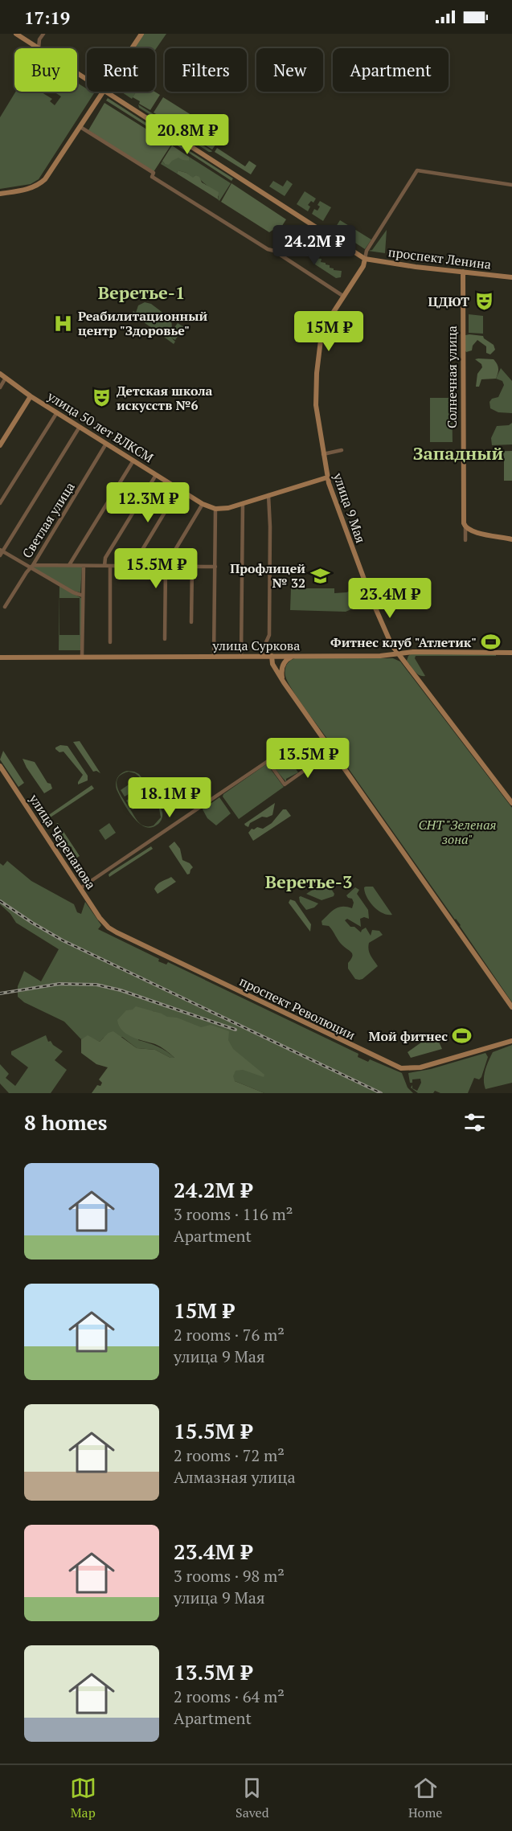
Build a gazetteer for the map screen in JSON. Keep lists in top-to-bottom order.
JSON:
{
  "streets": {
    "main road": [
      "проспект Ленина",
      "Солнечная улица",
      "улица 50 лет ВЛКСМ",
      "улица 9 Мая",
      "улица Суркова",
      "улица Черепанова",
      "проспект Революции"
    ],
    "street": ["Светлая улица"]
  },
  "crossings": [
    ["проспект Ленина", "Солнечная улица"],
    ["проспект Ленина", "улица 9 Мая"],
    ["улица 50 лет ВЛКСМ", "Светлая улица"],
    ["улица 9 Мая", "улица Суркова"],
    ["улица Черепанова", "проспект Революции"]
  ],
  "districts": ["Веретье-1", "Западный", "Веретье-3"],
  "parks": ["СНТ \"Зеленая зона\""],
  "places": {
    "theatre": ["ЦДЮТ", "Детская школа искусств №6"],
    "hospital": ["Реабилитационный центр \"Здоровье\""],
    "school or university": ["Профлицей № 32"],
    "sports": ["Фитнес клуб \"Атлетик\"", "Мой фитнес"]
  },
  "page": {
    "status": "17:19",
    "chip": [
      "Buy",
      "Rent",
      "Filters",
      "New",
      "Apartment"
    ],
    "price": [
      "20.8M ₽",
      "24.2M ₽",
      "15M ₽",
      "12.3M ₽",
      "15.5M ₽",
      "23.4M ₽",
      "13.5M ₽",
      "18.1M ₽"
    ],
    "heading": "8 homes",
    "list": [
      {
        "name": "24.2M ₽",
        "note": "3 rooms · 116 m² · Apartment"
      },
      {
        "name": "15M ₽",
        "note": "2 rooms · 76 m² · улица 9 Мая"
      },
      {
        "name": "15.5M ₽",
        "note": "2 rooms · 72 m² · Алмазная улица"
      },
      {
        "name": "23.4M ₽",
        "note": "3 rooms · 98 m² · улица 9 Мая"
      },
      {
        "name": "13.5M ₽",
        "note": "2 rooms · 64 m² · Apartment"
      }
    ],
    "tabs": ["Map", "Saved", "Home"]
  }
}
